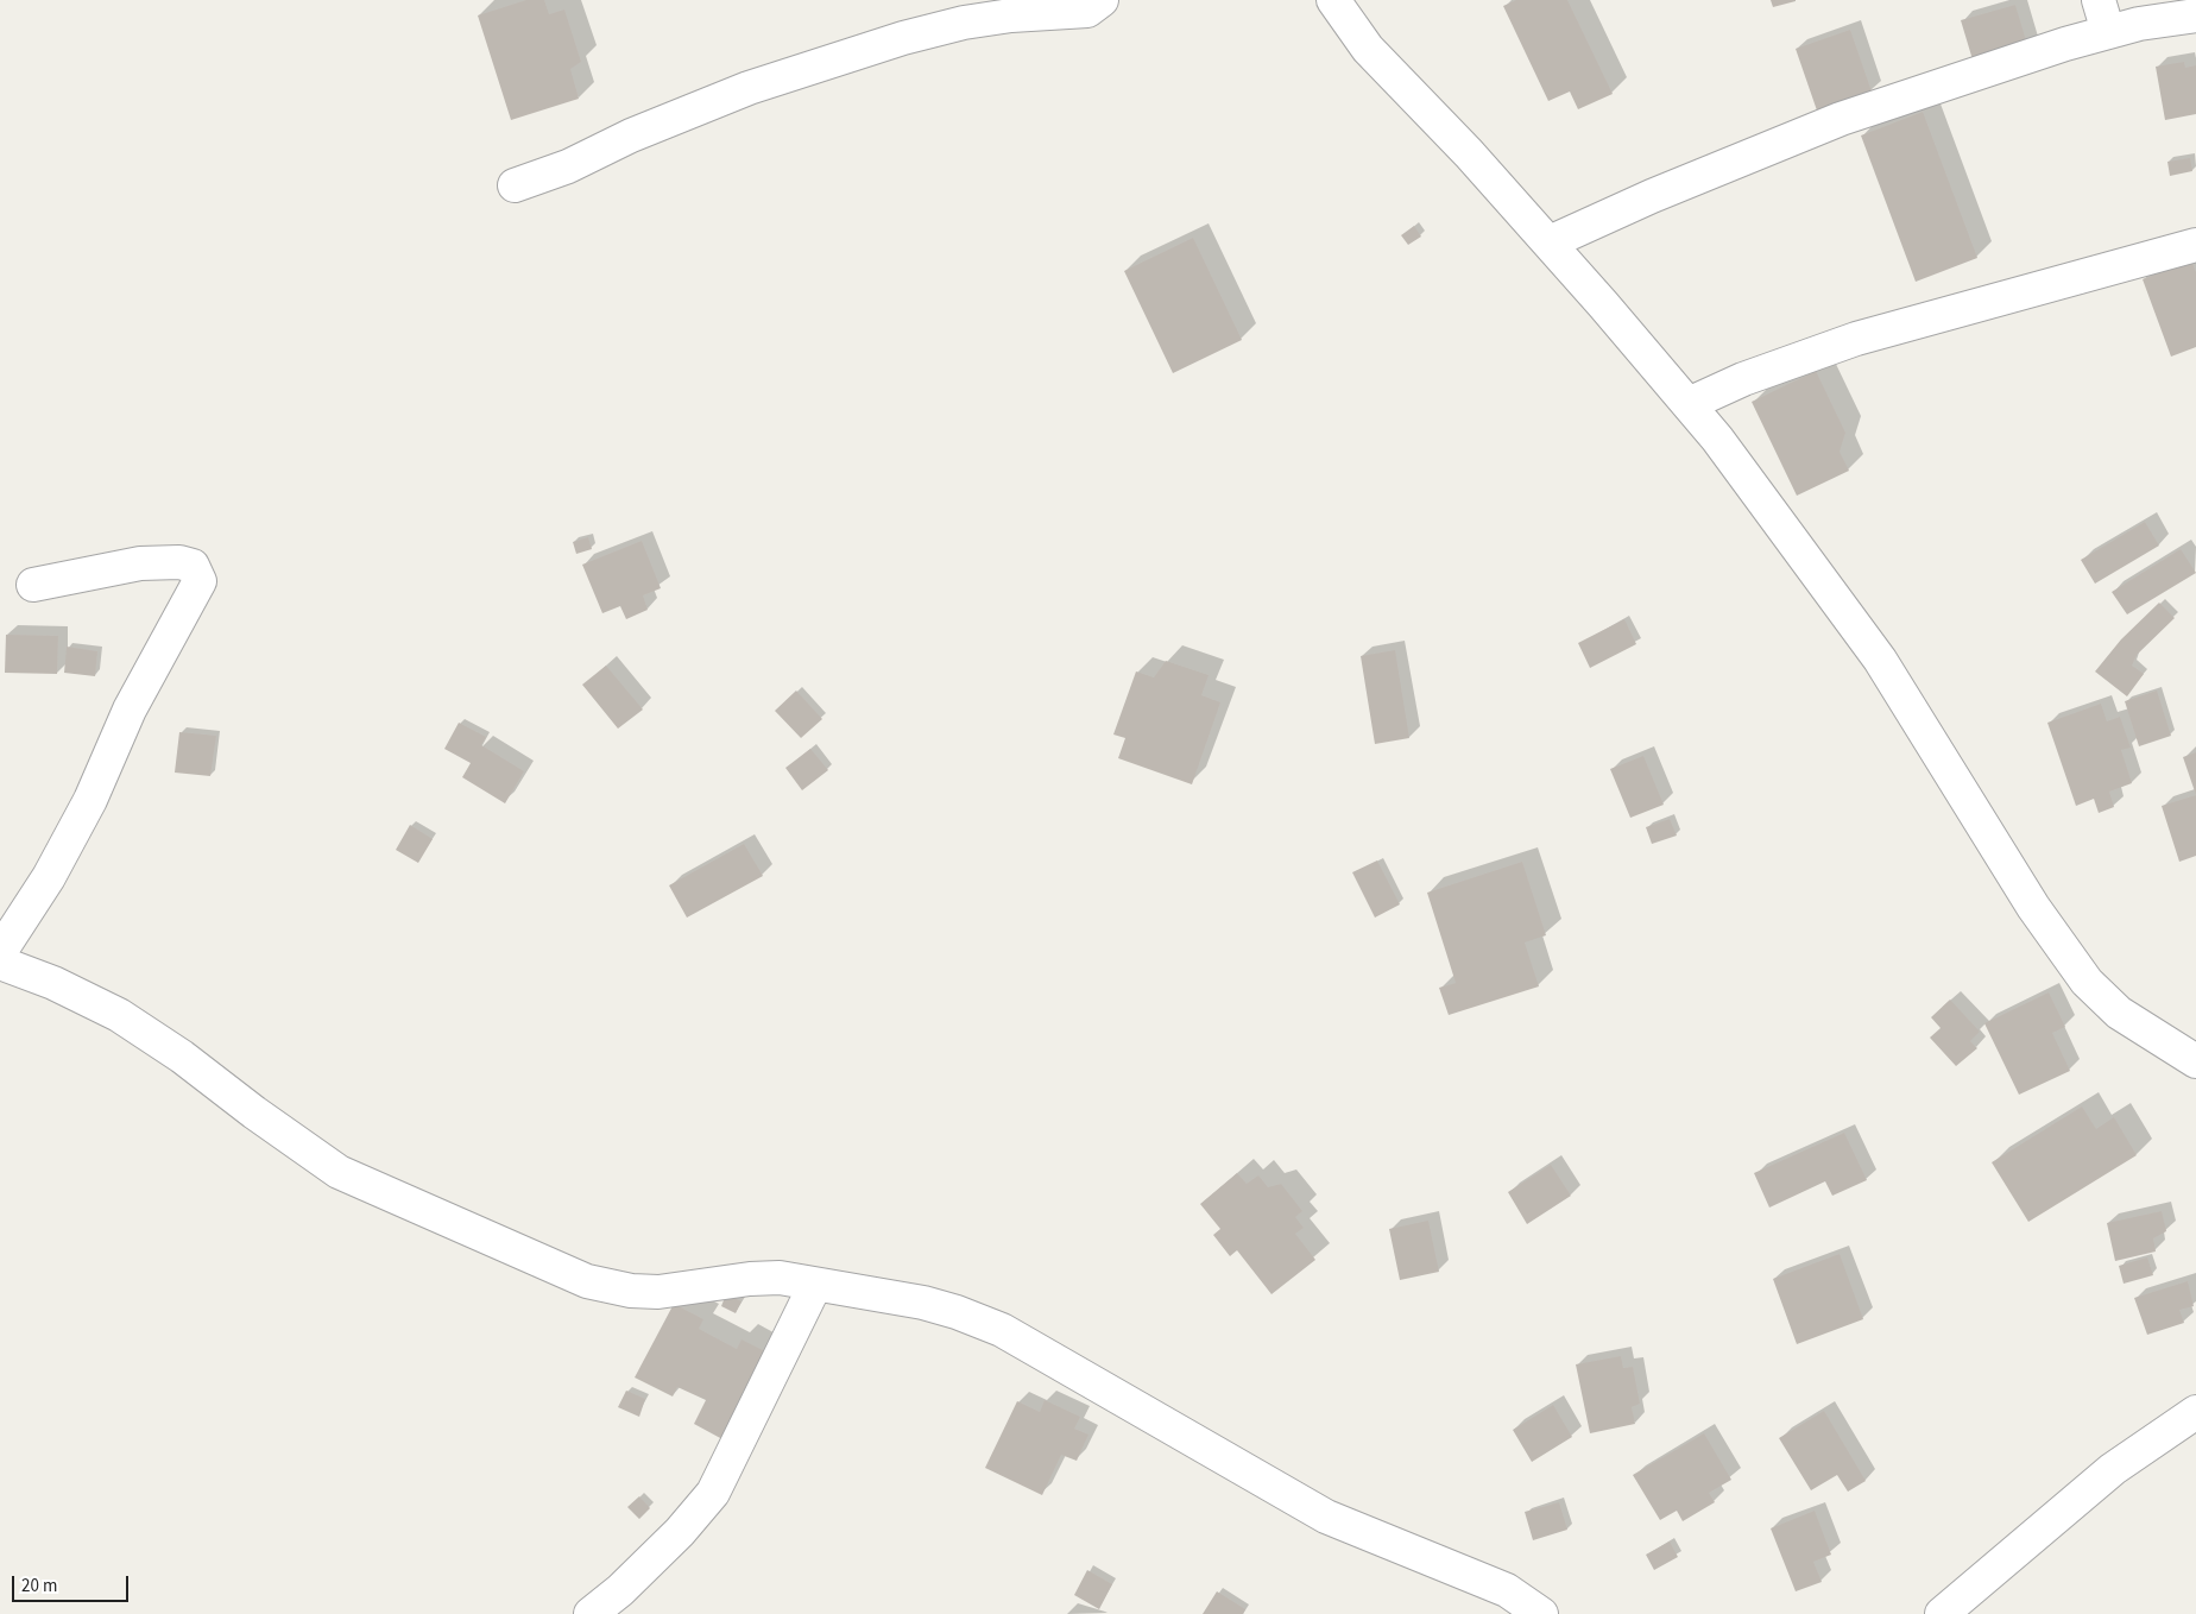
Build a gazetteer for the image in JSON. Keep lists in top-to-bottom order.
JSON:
{
  "scale_bar": "20 m"
}
